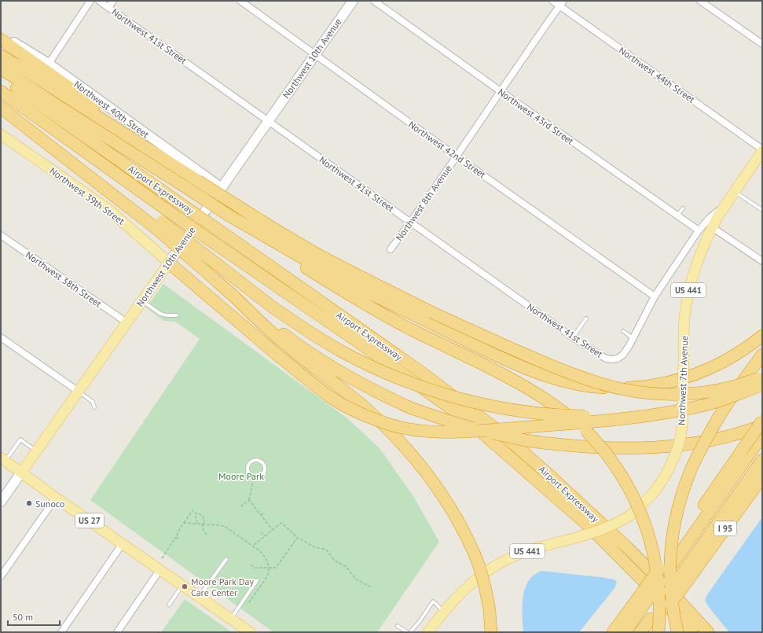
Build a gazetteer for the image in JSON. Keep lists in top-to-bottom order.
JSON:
{
  "streets": {
    "highway": ["Airport Expressway", "I 95"],
    "main road": [
      "Northwest 10th Avenue",
      "Northwest 39th Street",
      "US 441",
      "Northwest 7th Avenue",
      "US 27"
    ],
    "street": [
      "Northwest 41st Street",
      "Northwest 44th Street",
      "Northwest 40th Street",
      "Northwest 43rd Street",
      "Northwest 42nd Street",
      "Northwest 8th Avenue",
      "Northwest 38th Street"
    ]
  },
  "crossings": [
    ["Northwest 41st Street", "Northwest 10th Avenue"],
    ["Northwest 41st Street", "Northwest 8th Avenue"],
    ["Northwest 41st Street", "Northwest 7th Avenue"],
    ["Northwest 10th Avenue", "Northwest 40th Street"],
    ["Northwest 10th Avenue", "Northwest 42nd Street"],
    ["Northwest 10th Avenue", "Northwest 39th Street"],
    ["Northwest 10th Avenue", "Northwest 38th Street"],
    ["Northwest 10th Avenue", "US 27"],
    ["Northwest 44th Street", "Northwest 8th Avenue"],
    ["Northwest 44th Street", "Northwest 7th Avenue"],
    ["Northwest 43rd Street", "Northwest 8th Avenue"],
    ["Northwest 43rd Street", "Northwest 7th Avenue"],
    ["Northwest 42nd Street", "Northwest 8th Avenue"],
    ["Northwest 42nd Street", "Northwest 7th Avenue"]
  ],
  "parks": ["Moore Park"],
  "places": ["Sunoco", "Moore Park Day Care Center"],
  "scale_bar": "50 m"
}
